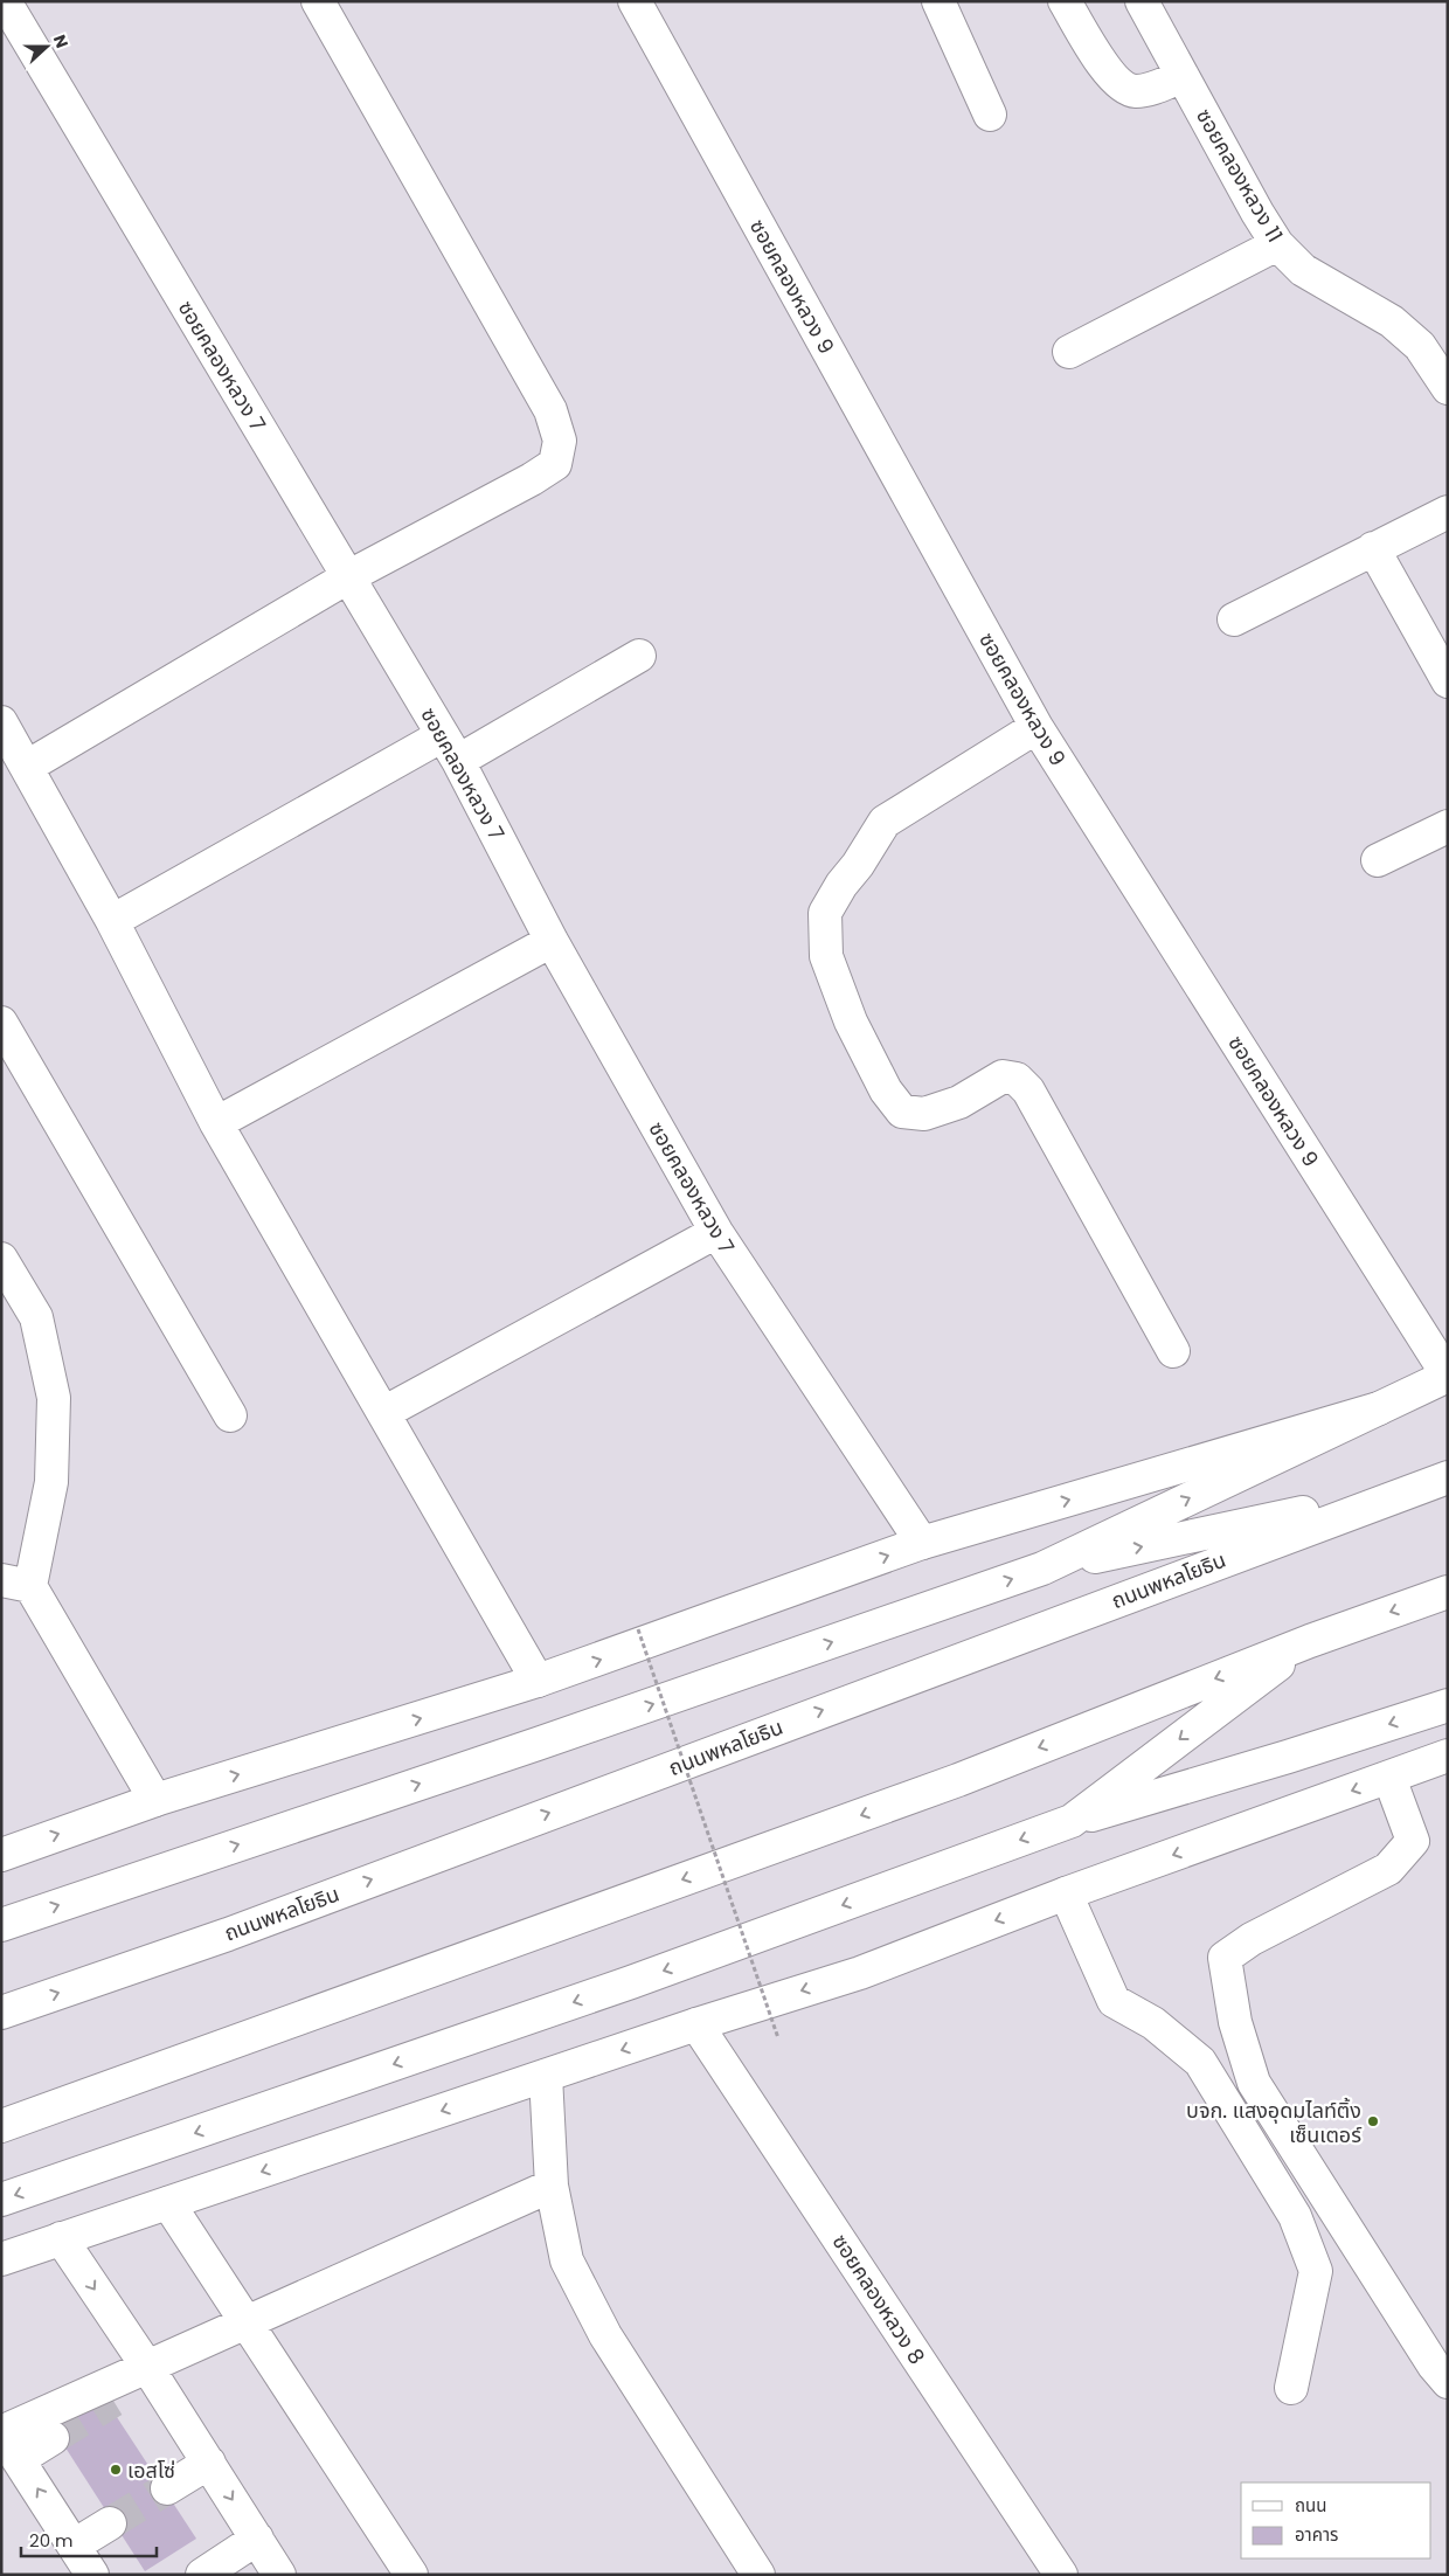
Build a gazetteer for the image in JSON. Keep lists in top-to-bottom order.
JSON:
{
  "streets": {
    "main road": [
      "ซอยคลองหลวง 11",
      "ซอยคลองหลวง 9",
      "ซอยคลองหลวง 7",
      "ถนนพหลโยธิน",
      "ซอยคลองหลวง 8"
    ]
  },
  "places": ["บจก. แสงอุดมไลท์ติ้ง เซ็นเตอร์", "เอสโซ่"],
  "legend": ["ถนน", "อาคาร"],
  "scale_bar": "20 m",
  "north": "right"
}
